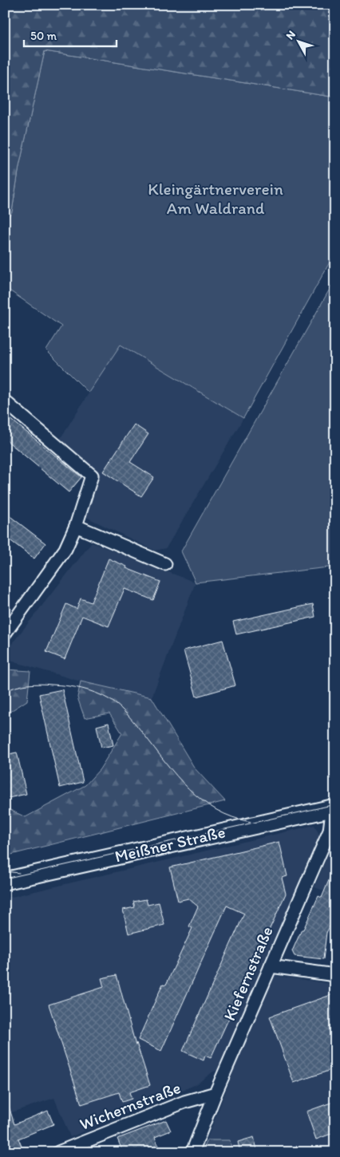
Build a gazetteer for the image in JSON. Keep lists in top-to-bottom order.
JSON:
{
  "streets": {
    "main road": ["Meißner Straße"],
    "street": ["Kiefernstraße", "Wichernstraße"]
  },
  "crossings": [
    ["Meißner Straße", "Kiefernstraße"],
    ["Kiefernstraße", "Wichernstraße"]
  ],
  "parks": ["Kleingärtnerverein Am Waldrand"],
  "scale_bar": "50 m",
  "north": "top left"
}
